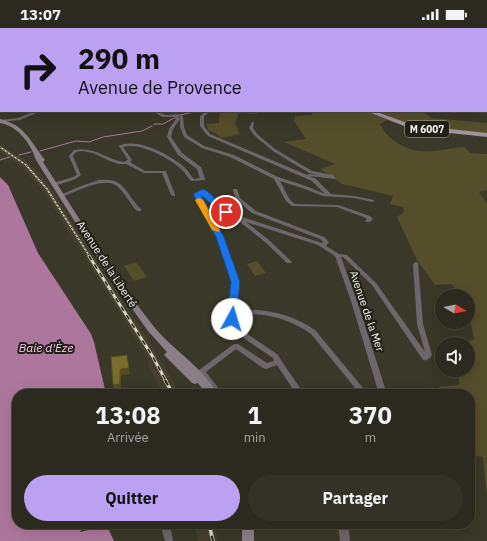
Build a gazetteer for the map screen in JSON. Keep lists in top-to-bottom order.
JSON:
{
  "streets": {
    "main road": ["M 6007", "Avenue de la Liberté"],
    "street": ["Avenue de la Mer"]
  },
  "water": ["Baie d'Èze"],
  "north": "right",
  "page": {
    "status": "13:07",
    "turn": ["290 m", "Avenue de Provence"],
    "eta": [
      "13:08",
      "Arrivée",
      "1",
      "min",
      "370",
      "m"
    ],
    "buttons": ["Quitter", "Partager"]
  }
}
